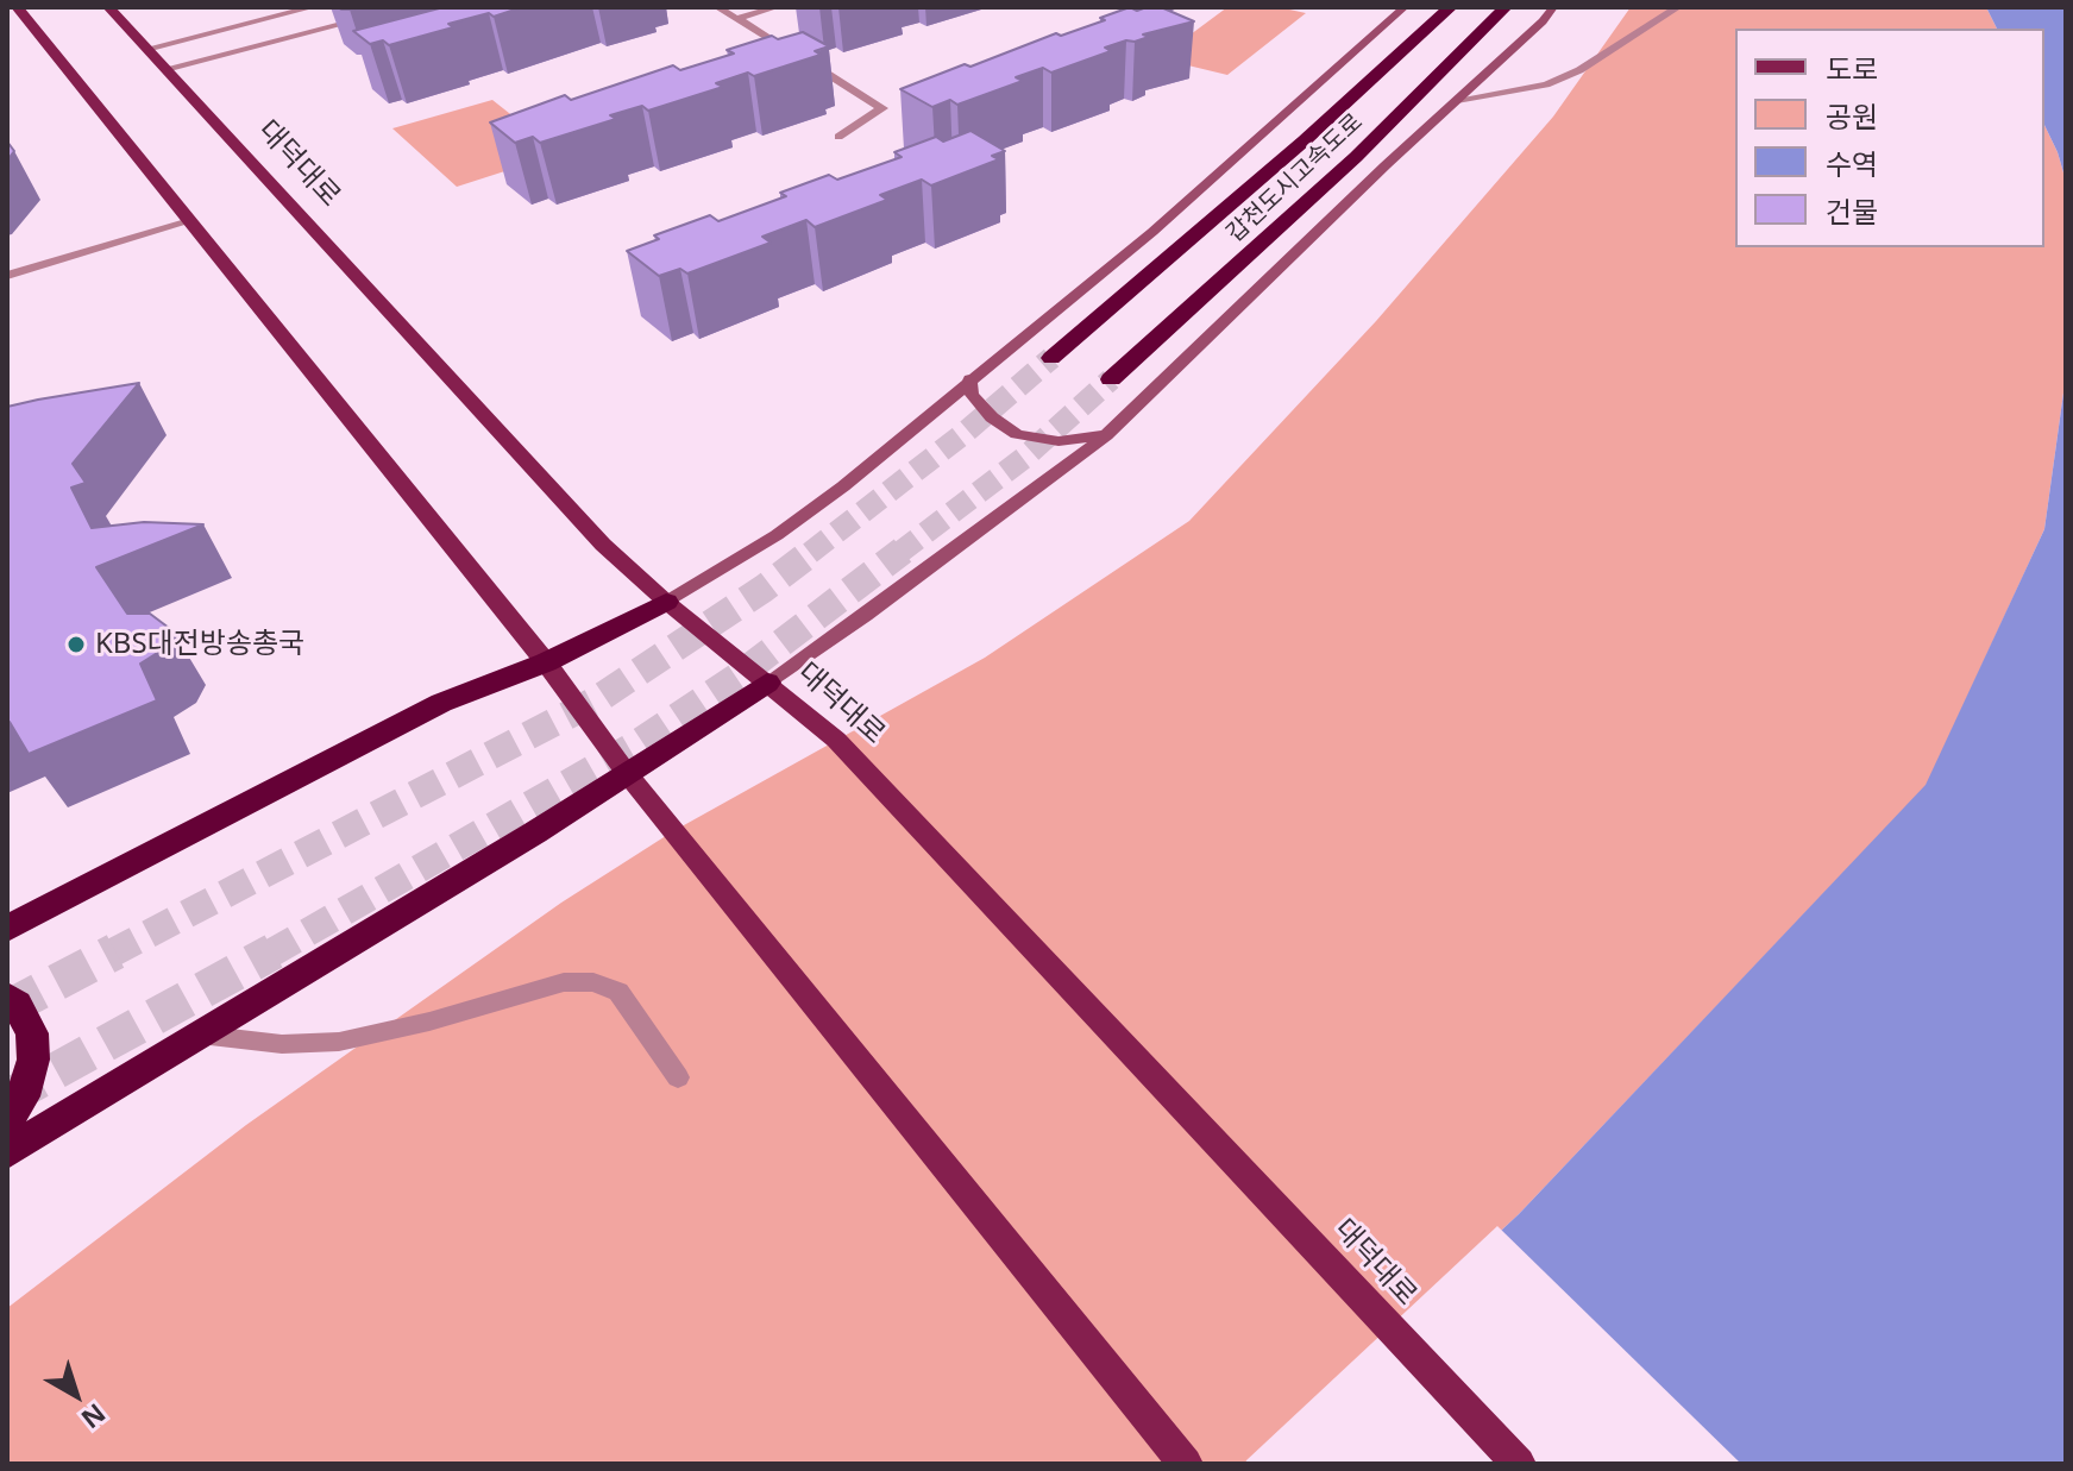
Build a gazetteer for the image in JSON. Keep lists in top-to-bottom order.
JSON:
{
  "streets": {
    "highway": ["갑천도시고속도로"],
    "main road": ["대덕대로"]
  },
  "places": ["KBS대전방송총국"],
  "legend": [
    "도로",
    "공원",
    "수역",
    "건물"
  ],
  "north": "bottom right"
}
